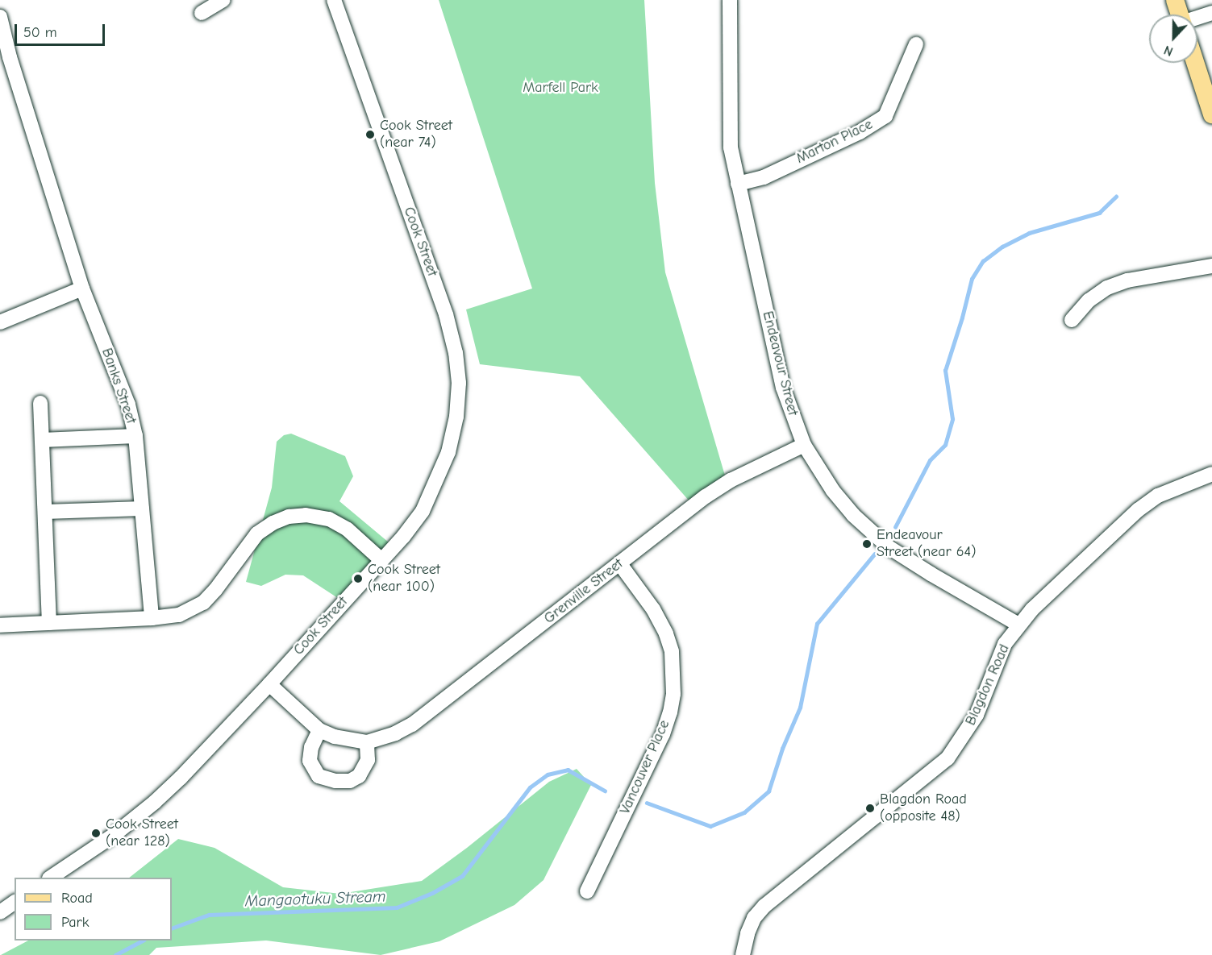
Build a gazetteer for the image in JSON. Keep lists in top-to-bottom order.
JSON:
{
  "streets": {
    "street": [
      "Marton Place",
      "Cook Street",
      "Endeavour Street",
      "Banks Street",
      "Grenville Street",
      "Blagdon Road",
      "Vancouver Place"
    ]
  },
  "crossings": [
    ["Marton Place", "Endeavour Street"],
    ["Cook Street", "Grenville Street"],
    ["Endeavour Street", "Grenville Street"],
    ["Endeavour Street", "Blagdon Road"],
    ["Grenville Street", "Vancouver Place"]
  ],
  "water": ["Mangaotuku Stream"],
  "parks": ["Marfell Park"],
  "places": [
    "Cook Street (near 74)",
    "Endeavour Street (near 64)",
    "Cook Street (near 100)",
    "Blagdon Road (opposite 48)",
    "Cook Street (near 128)"
  ],
  "legend": ["Road", "Park"],
  "scale_bar": "50 m",
  "north": "bottom"
}
